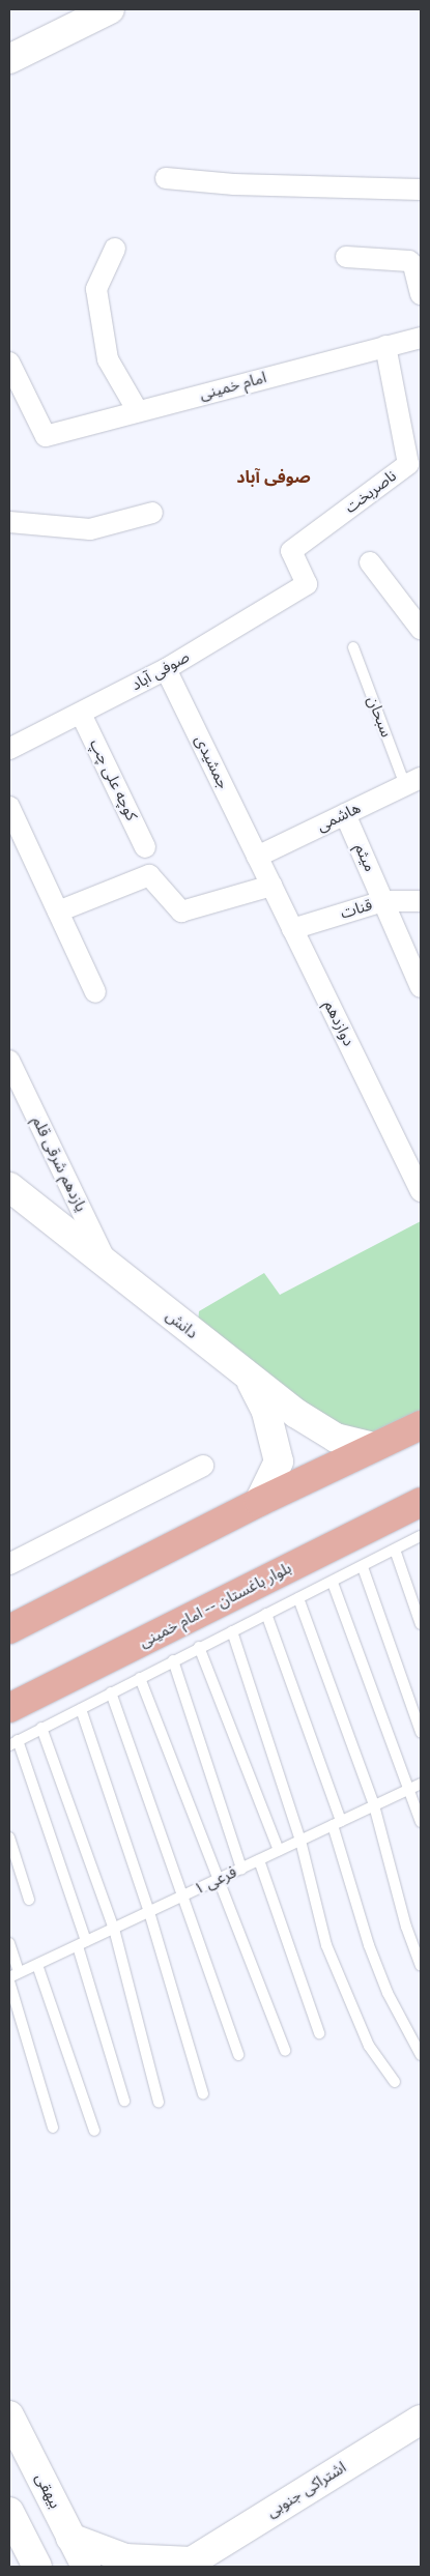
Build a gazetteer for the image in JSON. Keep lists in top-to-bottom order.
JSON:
{
  "streets": {
    "main road": ["بلوار باغستان -- امام خمینی"],
    "street": [
      "امام خمینی",
      "ناصربخت",
      "صوفی آباد",
      "جمشیدی",
      "کوچه علی چپ",
      "هاشمی",
      "میثم",
      "قنات",
      "دوازدهم",
      "یازدهم شرقی قلم",
      "دانش",
      "اشتراکی جنوبی",
      "بیهقی"
    ],
    "lane": ["سبحان", "۱ فرعی"]
  },
  "crossings": [
    ["امام خمینی", "ناصربخت"],
    ["ناصربخت", "صوفی آباد"],
    ["صوفی آباد", "جمشیدی"],
    ["صوفی آباد", "کوچه علی چپ"],
    ["سبحان", "هاشمی"],
    ["جمشیدی", "هاشمی"],
    ["جمشیدی", "دوازدهم"],
    ["هاشمی", "میثم"],
    ["هاشمی", "دوازدهم"],
    ["میثم", "قنات"],
    ["قنات", "دوازدهم"],
    ["یازدهم شرقی قلم", "دانش"],
    ["اشتراکی جنوبی", "بیهقی"]
  ],
  "districts": ["صوفی آباد"]
}
